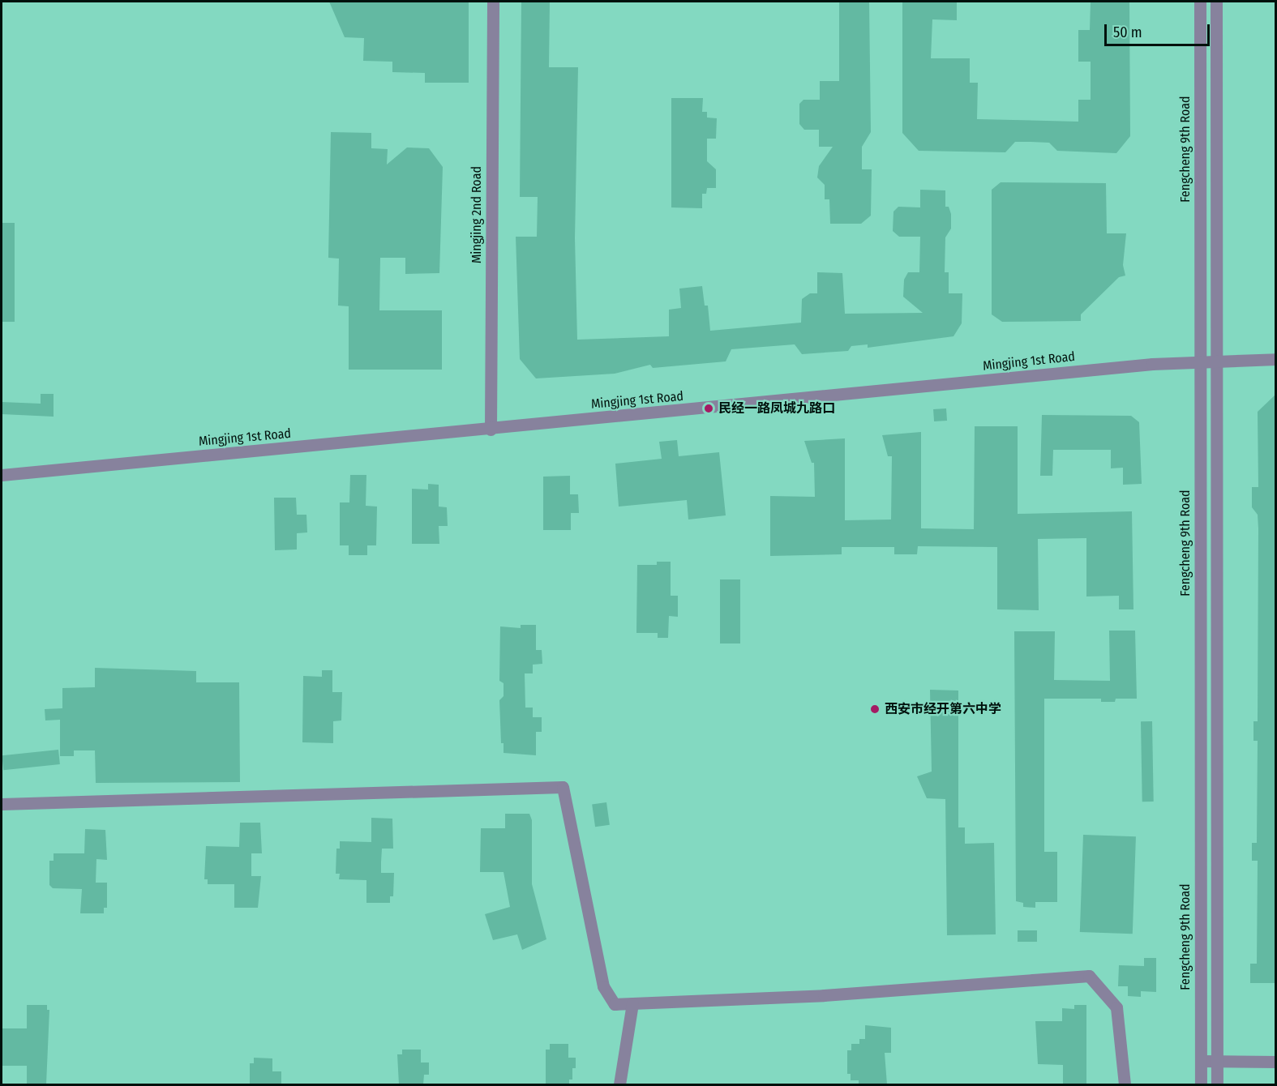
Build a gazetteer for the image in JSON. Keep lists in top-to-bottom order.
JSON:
{
  "streets": {
    "street": ["Fengcheng 9th Road", "Mingjing 2nd Road", "Mingjing 1st Road"]
  },
  "crossings": [
    ["Fengcheng 9th Road", "Mingjing 1st Road"],
    ["Mingjing 2nd Road", "Mingjing 1st Road"]
  ],
  "places": ["民经一路凤城九路口", "西安市经开第六中学"],
  "scale_bar": "50 m"
}
